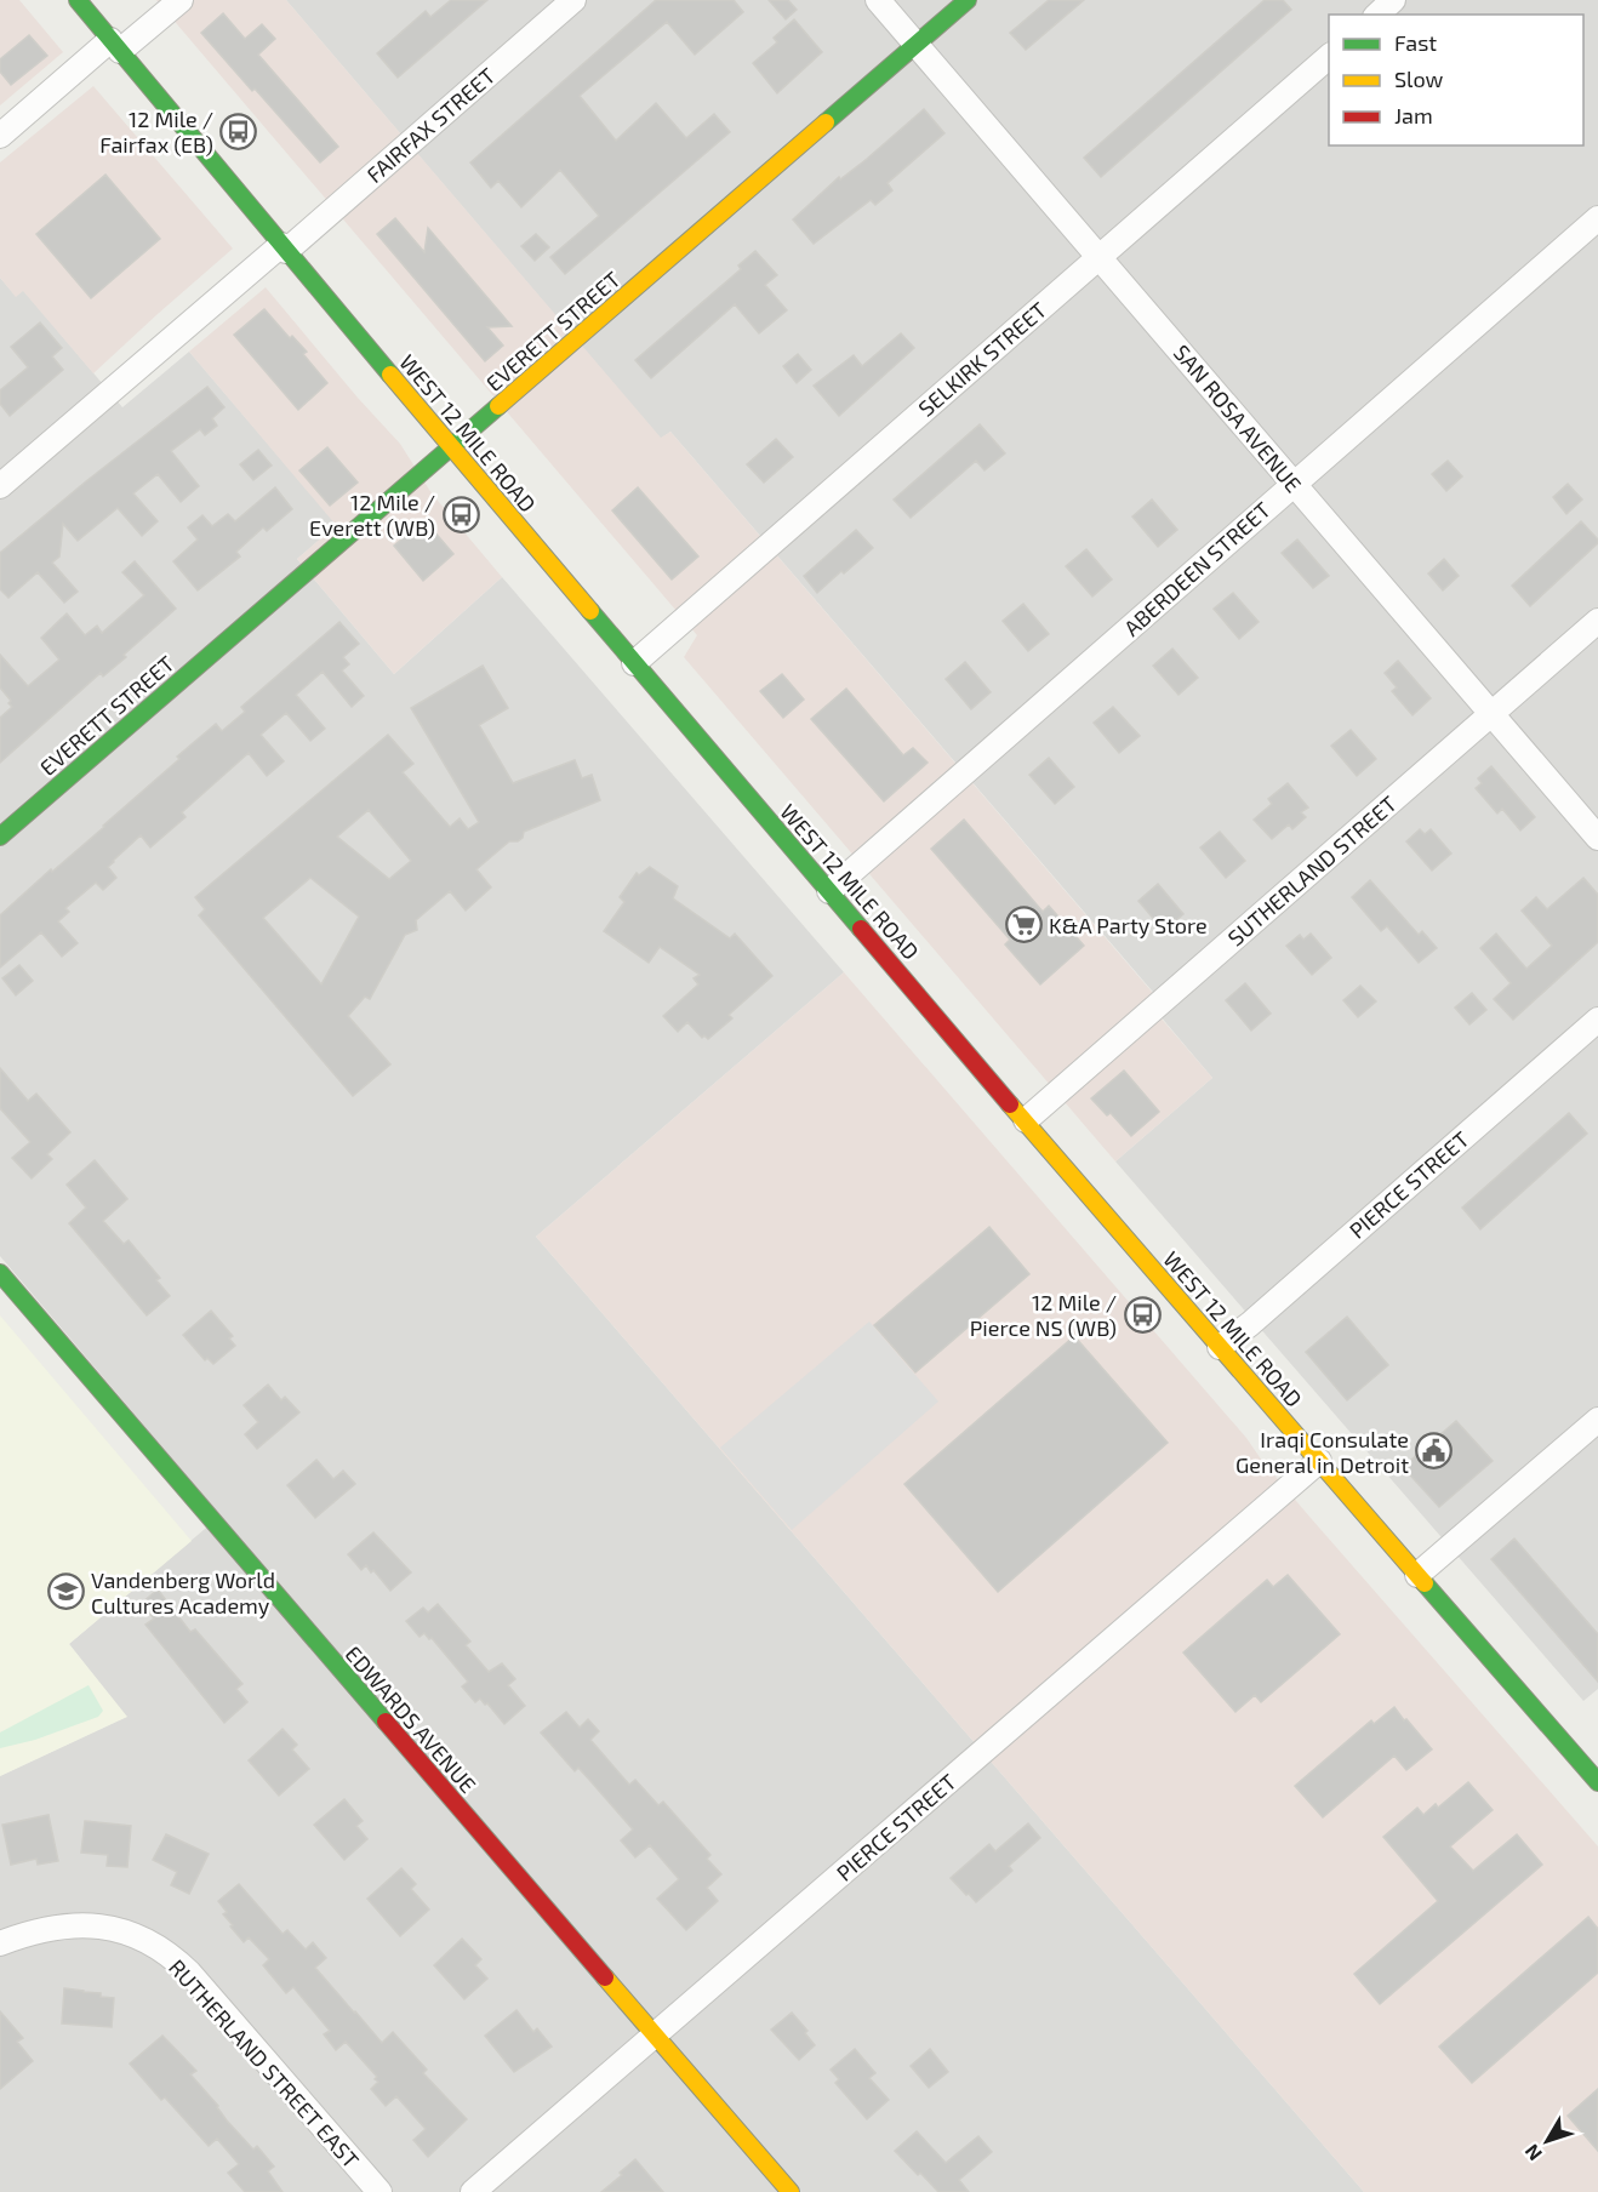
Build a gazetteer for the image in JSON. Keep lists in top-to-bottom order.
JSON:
{
  "streets": {
    "street": [
      "FAIRFAX STREET",
      "EVERETT STREET",
      "SELKIRK STREET",
      "SAN ROSA AVENUE",
      "WEST 12 MILE ROAD",
      "ABERDEEN STREET",
      "SUTHERLAND STREET",
      "PIERCE STREET",
      "EDWARDS AVENUE",
      "RUTHERLAND STREET EAST"
    ]
  },
  "crossings": [
    ["FAIRFAX STREET", "WEST 12 MILE ROAD"],
    ["EVERETT STREET", "SAN ROSA AVENUE"],
    ["EVERETT STREET", "WEST 12 MILE ROAD"],
    ["SELKIRK STREET", "SAN ROSA AVENUE"],
    ["SELKIRK STREET", "WEST 12 MILE ROAD"],
    ["SAN ROSA AVENUE", "ABERDEEN STREET"],
    ["SAN ROSA AVENUE", "SUTHERLAND STREET"],
    ["WEST 12 MILE ROAD", "ABERDEEN STREET"],
    ["WEST 12 MILE ROAD", "SUTHERLAND STREET"],
    ["WEST 12 MILE ROAD", "PIERCE STREET"],
    ["PIERCE STREET", "EDWARDS AVENUE"]
  ],
  "places": {
    "bus stop": ["12 Mile / Fairfax (EB)", "12 Mile / Everett (WB)", "12 Mile / Pierce NS (WB)"],
    "supermarket": ["K&A Party Store"],
    "public building": ["Iraqi Consulate General in Detroit"],
    "school or university": ["Vandenberg World Cultures Academy"]
  },
  "legend": ["Fast", "Slow", "Jam"],
  "north": "bottom left"
}
